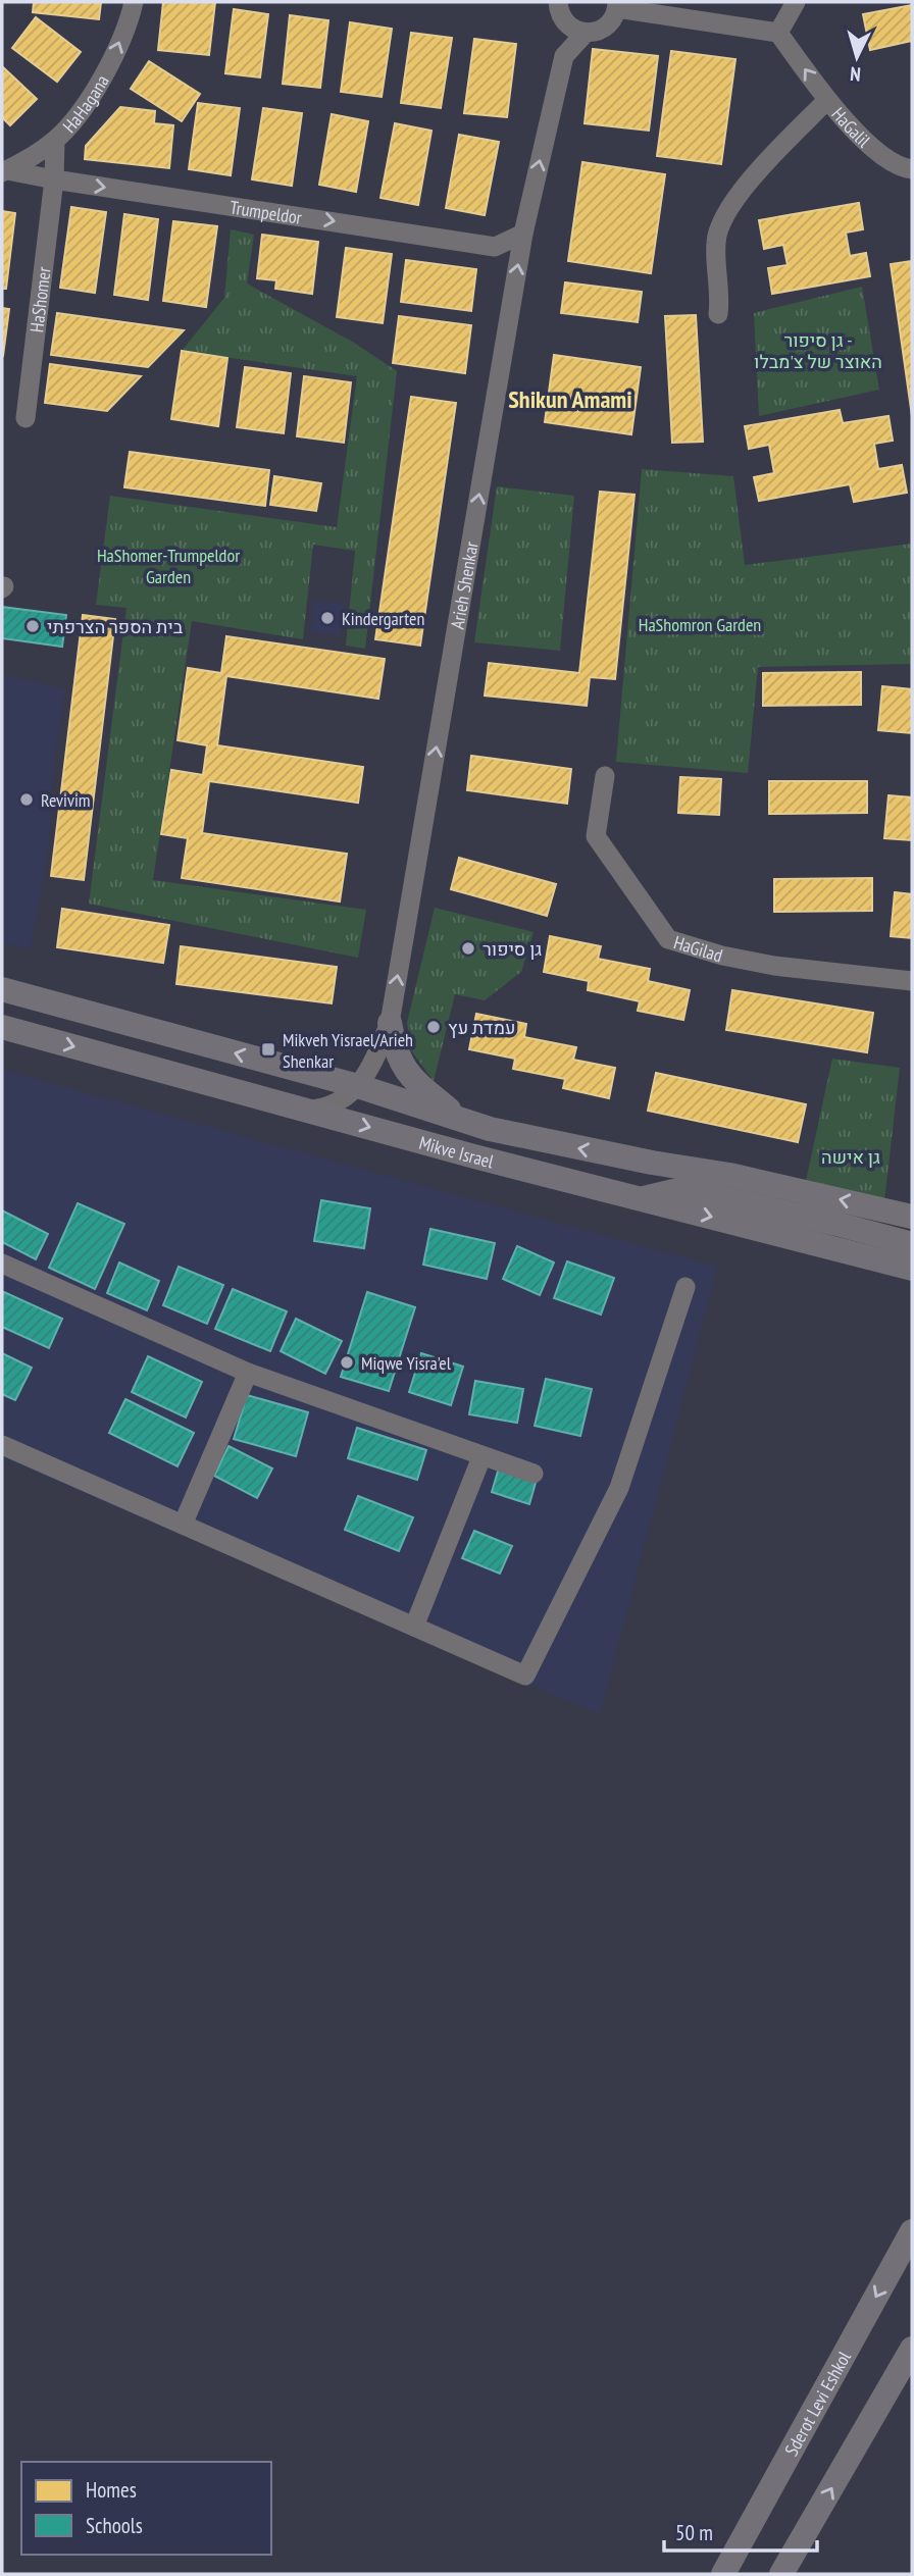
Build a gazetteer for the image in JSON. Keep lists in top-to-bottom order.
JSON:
{
  "streets": {
    "main road": ["Mikve Israel", "Sderot Levi Eshkol"],
    "street": [
      "HaHagana",
      "HaGalil",
      "Trumpeldor",
      "HaShomer",
      "Arieh Shenkar",
      "HaGilad"
    ]
  },
  "crossings": [
    ["HaHagana", "Trumpeldor"],
    ["HaHagana", "HaShomer"],
    ["Trumpeldor", "HaShomer"],
    ["Trumpeldor", "Arieh Shenkar"],
    ["Arieh Shenkar", "Mikve Israel"]
  ],
  "one_way": [
    "HaHagana",
    "HaGalil",
    "Trumpeldor",
    "Arieh Shenkar"
  ],
  "districts": ["Shikun Amami"],
  "parks": [
    "גן סיפור - האוצר של צ'מבלו",
    "HaShomer-Trumpeldor Garden",
    "HaShomron Garden",
    "גן אישה"
  ],
  "places": {
    "other": [
      "Kindergarten",
      "בית הספר הצרפתי",
      "Revivim",
      "גן סיפור",
      "עמדת עץ",
      "Miqwe Yisra'el"
    ],
    "transit": ["Mikveh Yisrael/Arieh Shenkar"]
  },
  "legend": ["Homes", "Schools"],
  "scale_bar": "50 m",
  "north": "bottom"
}
